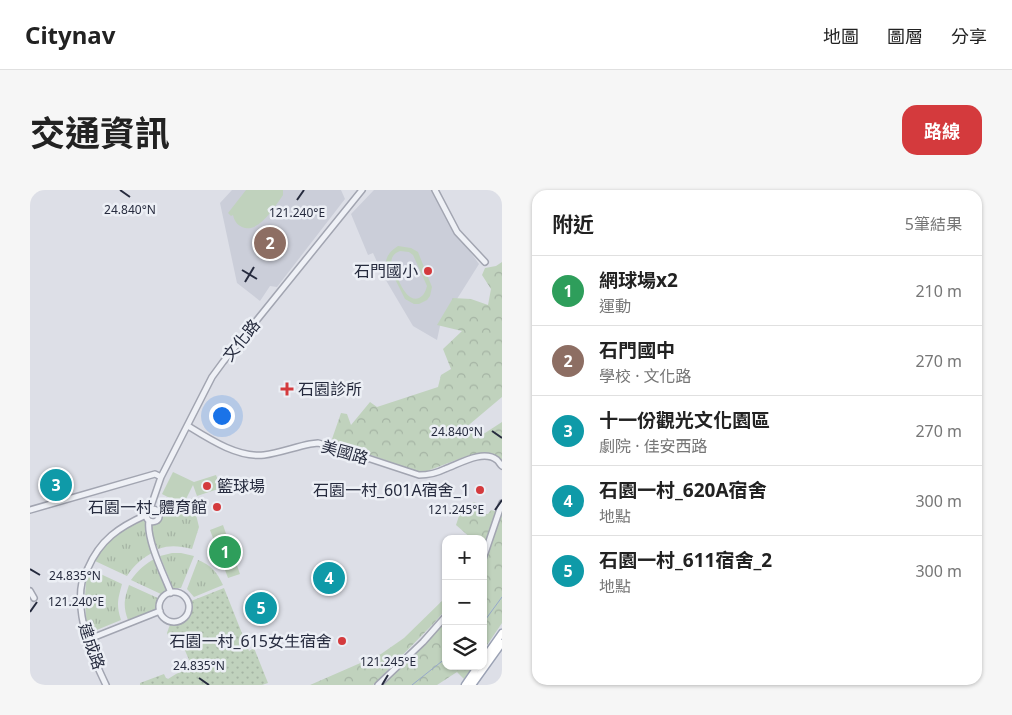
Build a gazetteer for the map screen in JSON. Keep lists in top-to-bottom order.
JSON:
{
  "streets": {
    "street": ["文化路", "美國路", "建成路"]
  },
  "crossings": [
    ["文化路", "美國路"],
    ["文化路", "建成路"]
  ],
  "places": {
    "other": [
      "石門國小",
      "籃球場",
      "石園一村_601A宿舍_1",
      "石園一村_體育館",
      "石園一村_615女生宿舍"
    ],
    "health": ["石園診所"]
  },
  "page": {
    "header": "Citynav",
    "nav": ["地圖", "圖層", "分享"],
    "title": "交通資訊",
    "buttons": "路線",
    "heading": ["附近", "5筆結果"],
    "pins": [
      "2",
      "3",
      "1",
      "4",
      "5"
    ],
    "list": [
      {
        "mark": "1",
        "name": "網球場x2",
        "note": "運動",
        "value": "210 m"
      },
      {
        "mark": "2",
        "name": "石門國中",
        "note": "學校 · 文化路",
        "value": "270 m"
      },
      {
        "mark": "3",
        "name": "十一份觀光文化園區",
        "note": "劇院 · 佳安西路",
        "value": "270 m"
      },
      {
        "mark": "4",
        "name": "石園一村_620A宿舍",
        "note": "地點",
        "value": "300 m"
      },
      {
        "mark": "5",
        "name": "石園一村_611宿舍_2",
        "note": "地點",
        "value": "300 m"
      }
    ],
    "map_buttons": ["+", "−"]
  },
  "coordinates": [
    "24.840°N",
    "121.240°E",
    "121.245°E",
    "24.835°N"
  ]
}
